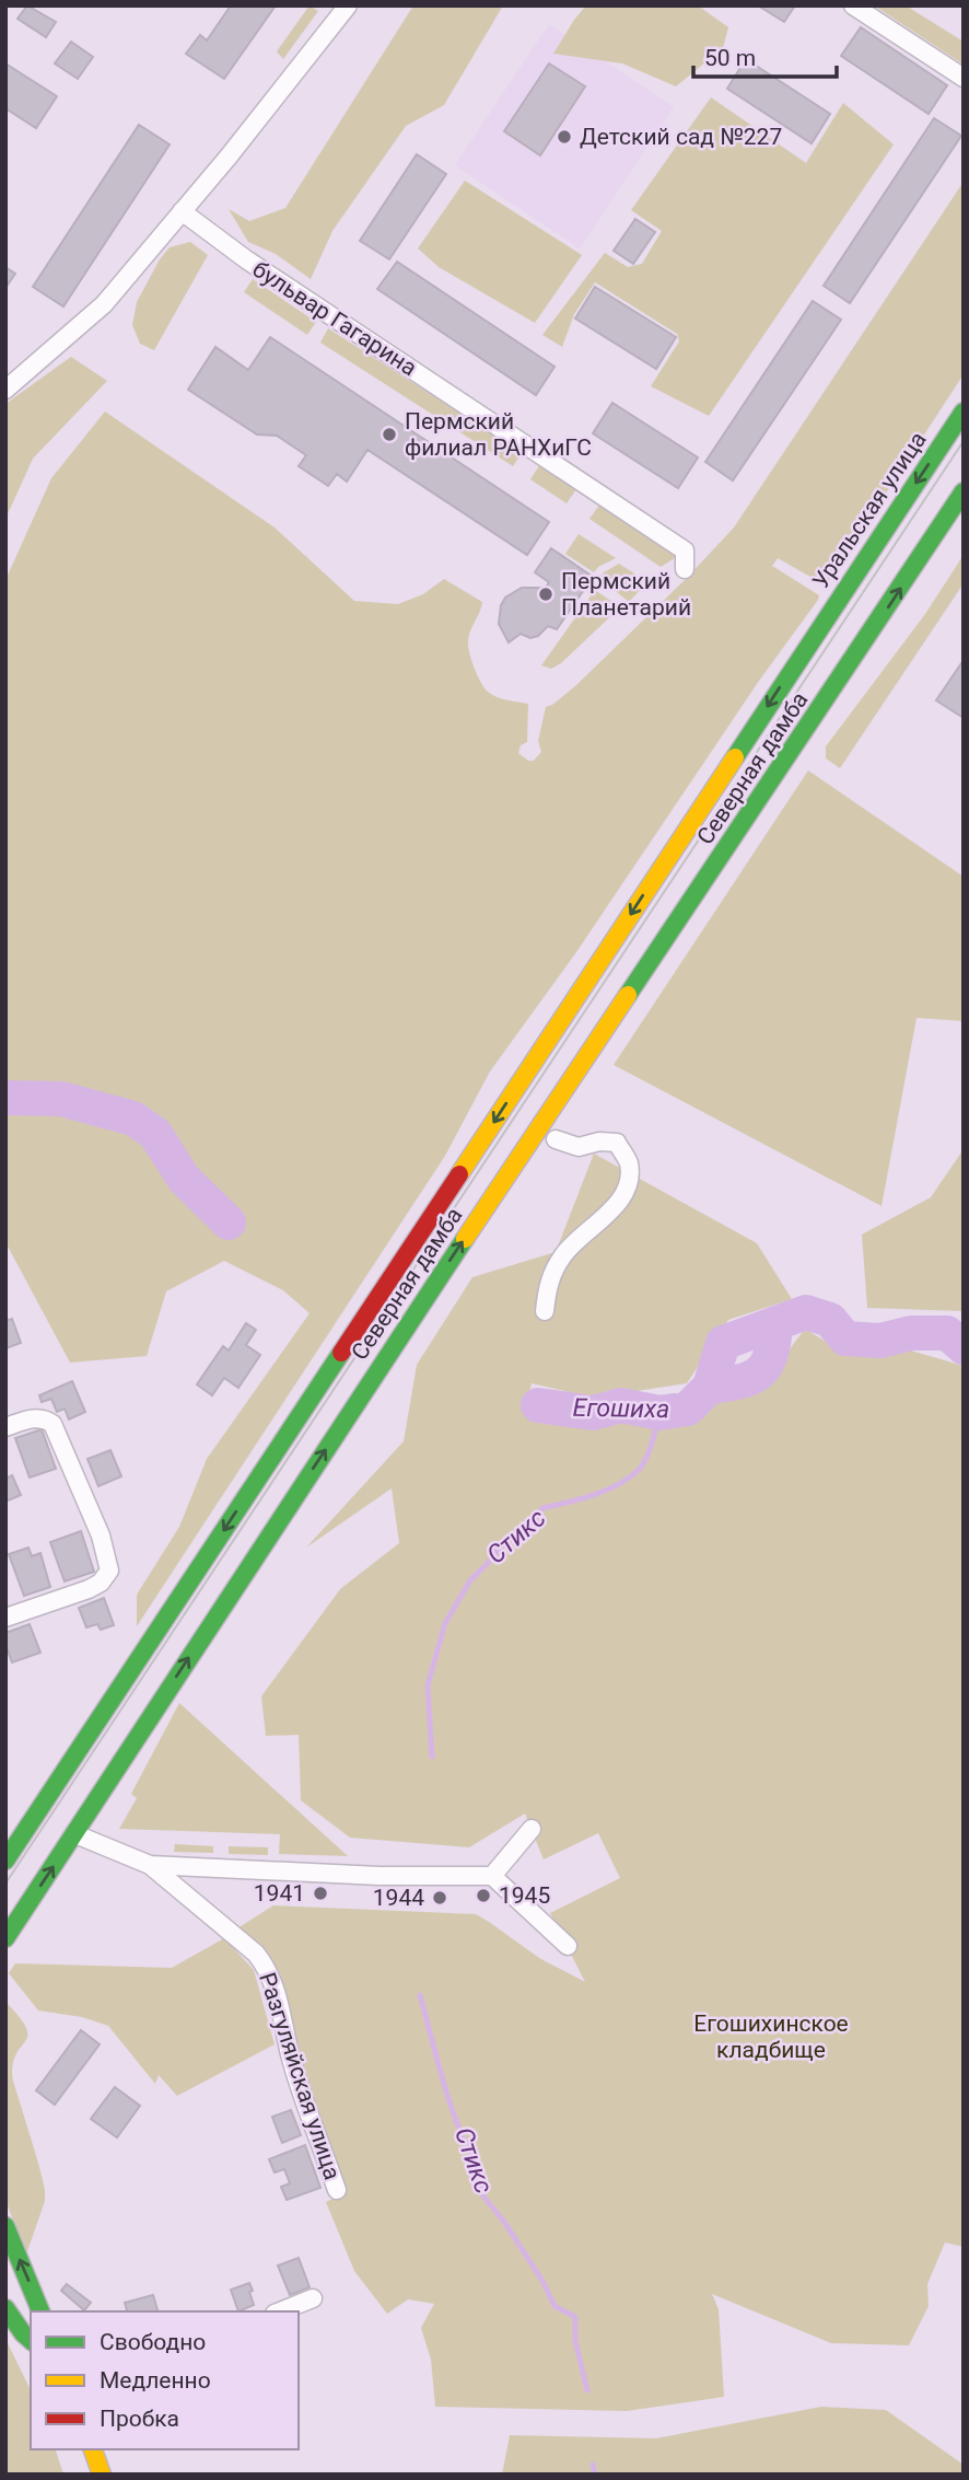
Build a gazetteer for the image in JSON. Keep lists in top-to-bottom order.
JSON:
{
  "streets": {
    "main road": ["Уральская улица", "Северная дамба"],
    "street": ["бульвар Гагарина", "Разгуляйская улица"]
  },
  "crossings": [
    ["Уральская улица", "Северная дамба"],
    ["Северная дамба", "Разгуляйская улица"]
  ],
  "one_way": ["Уральская улица"],
  "water": ["Егошиха", "Стикс"],
  "parks": ["Егошихинское кладбище"],
  "places": [
    "Детский сад №227",
    "Пермский филиал РАНХиГС",
    "Пермский Планетарий",
    "1941",
    "1945",
    "1944"
  ],
  "legend": ["Свободно", "Медленно", "Пробка"],
  "scale_bar": "50 m"
}
